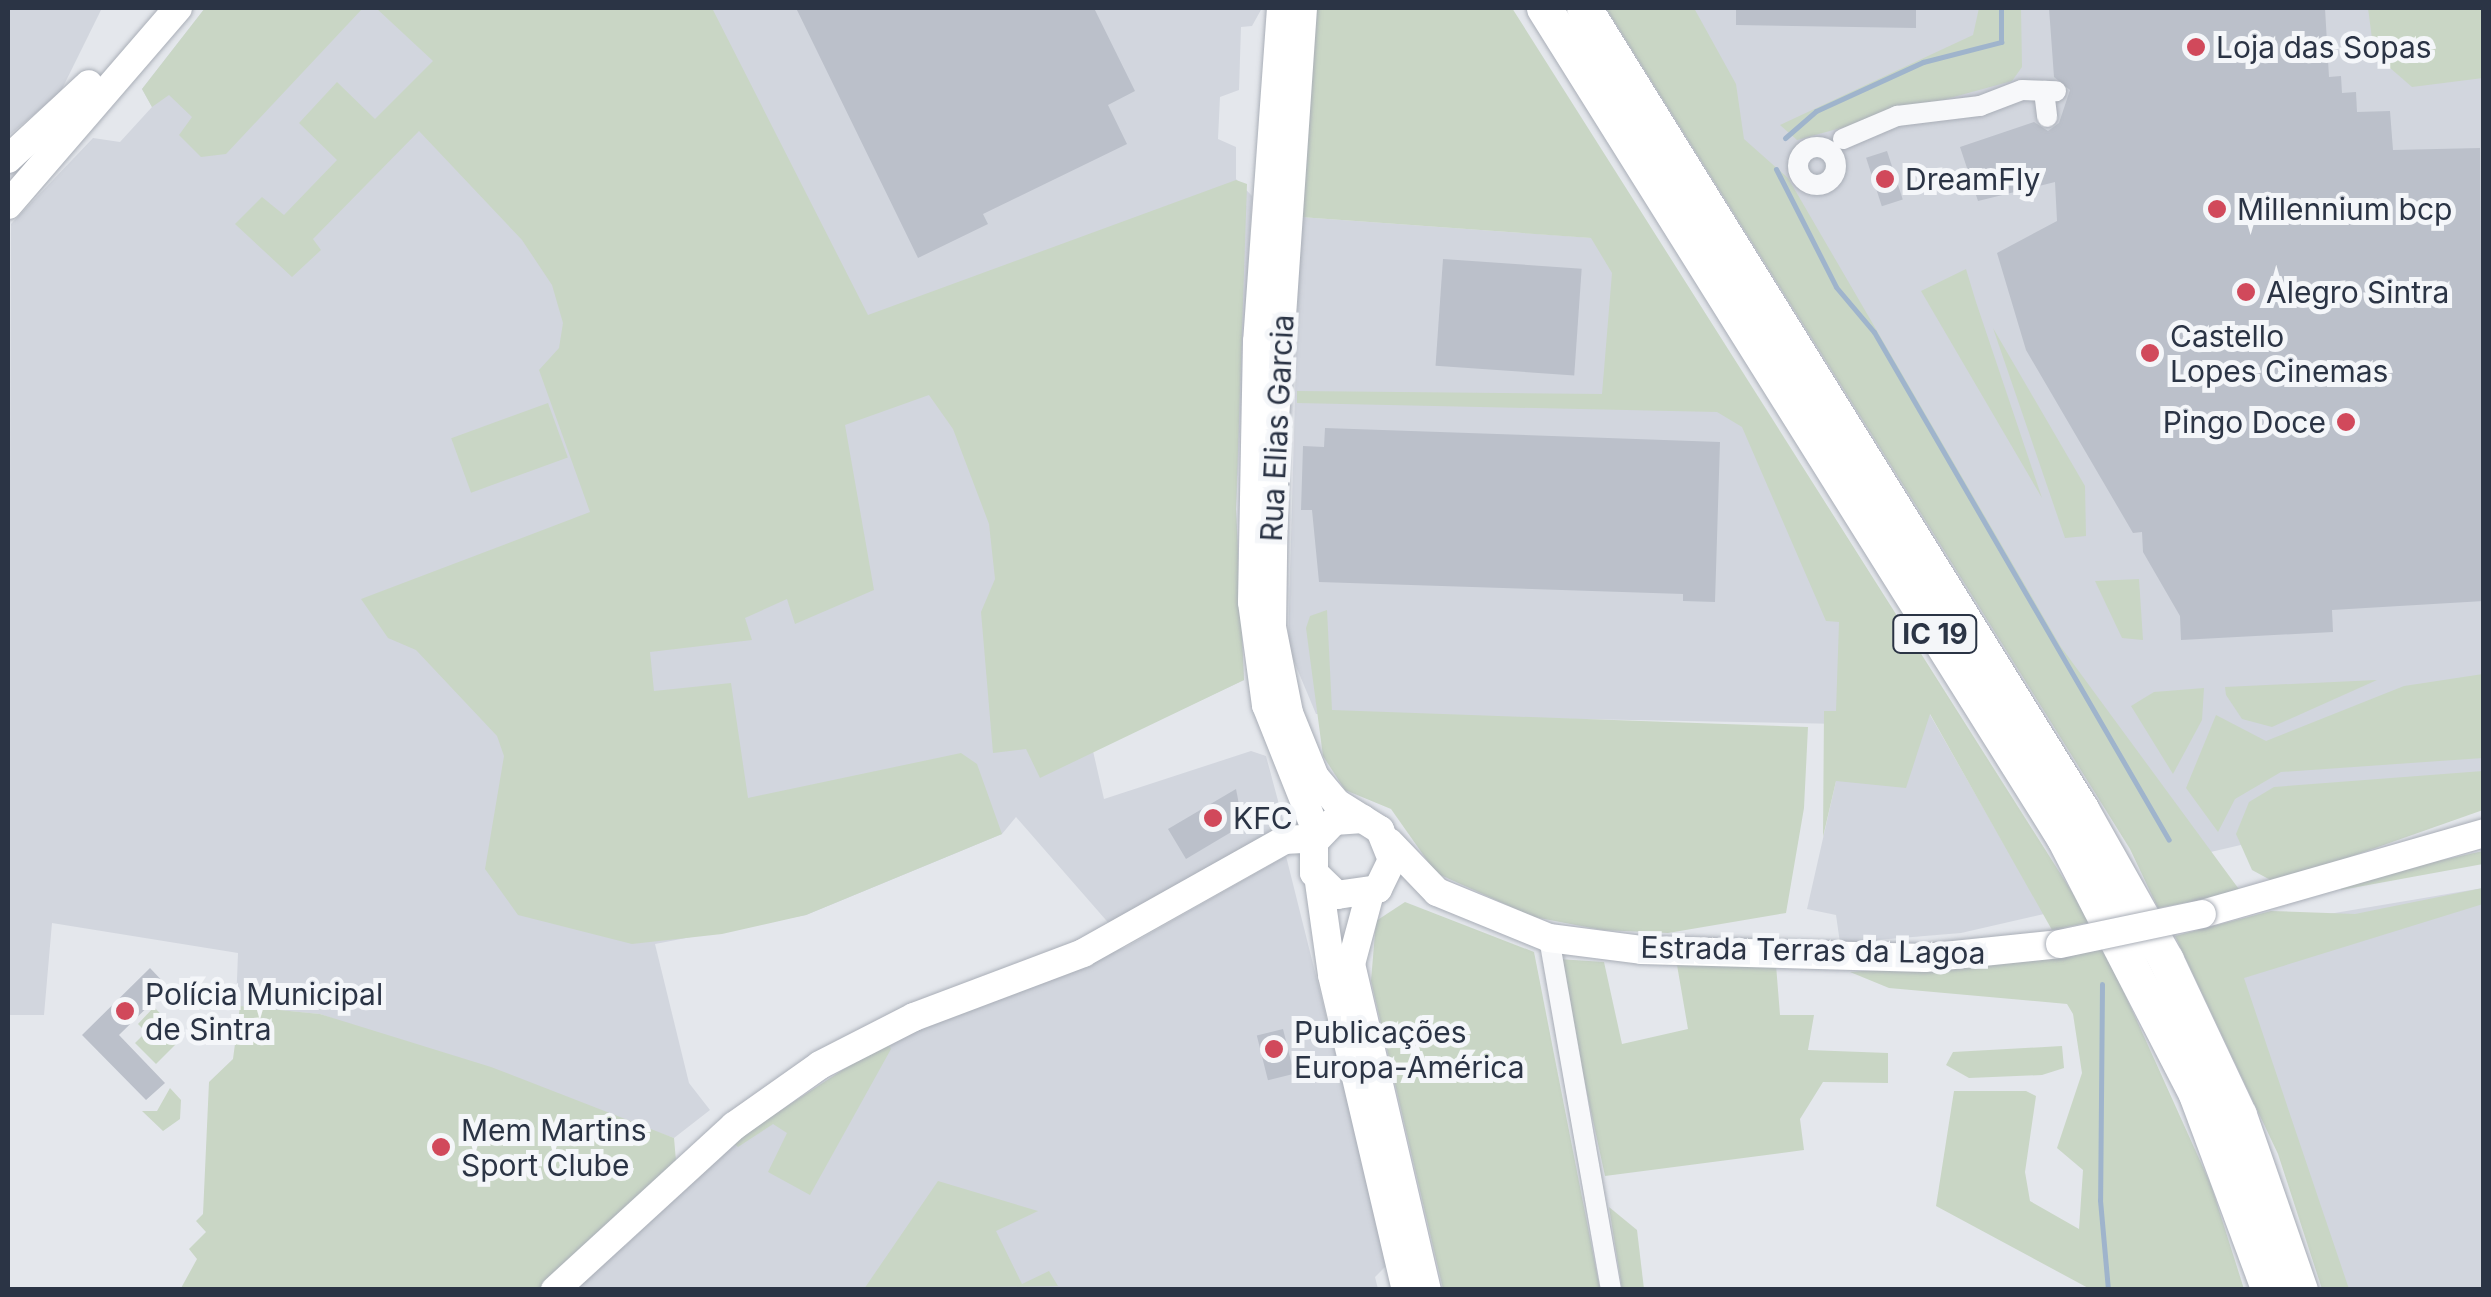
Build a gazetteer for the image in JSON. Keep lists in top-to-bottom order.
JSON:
{
  "streets": {
    "highway": ["IC 19"],
    "street": ["Rua Elias Garcia", "Estrada Terras da Lagoa"]
  },
  "crossings": [
    ["Rua Elias Garcia", "Estrada Terras da Lagoa"]
  ],
  "places": [
    "Loja das Sopas",
    "DreamFly",
    "Millennium bcp",
    "Alegro Sintra",
    "Castello Lopes Cinemas",
    "Pingo Doce",
    "KFC",
    "Polícia Municipal de Sintra",
    "Publicações Europa-América",
    "Mem Martins Sport Clube"
  ]
}
